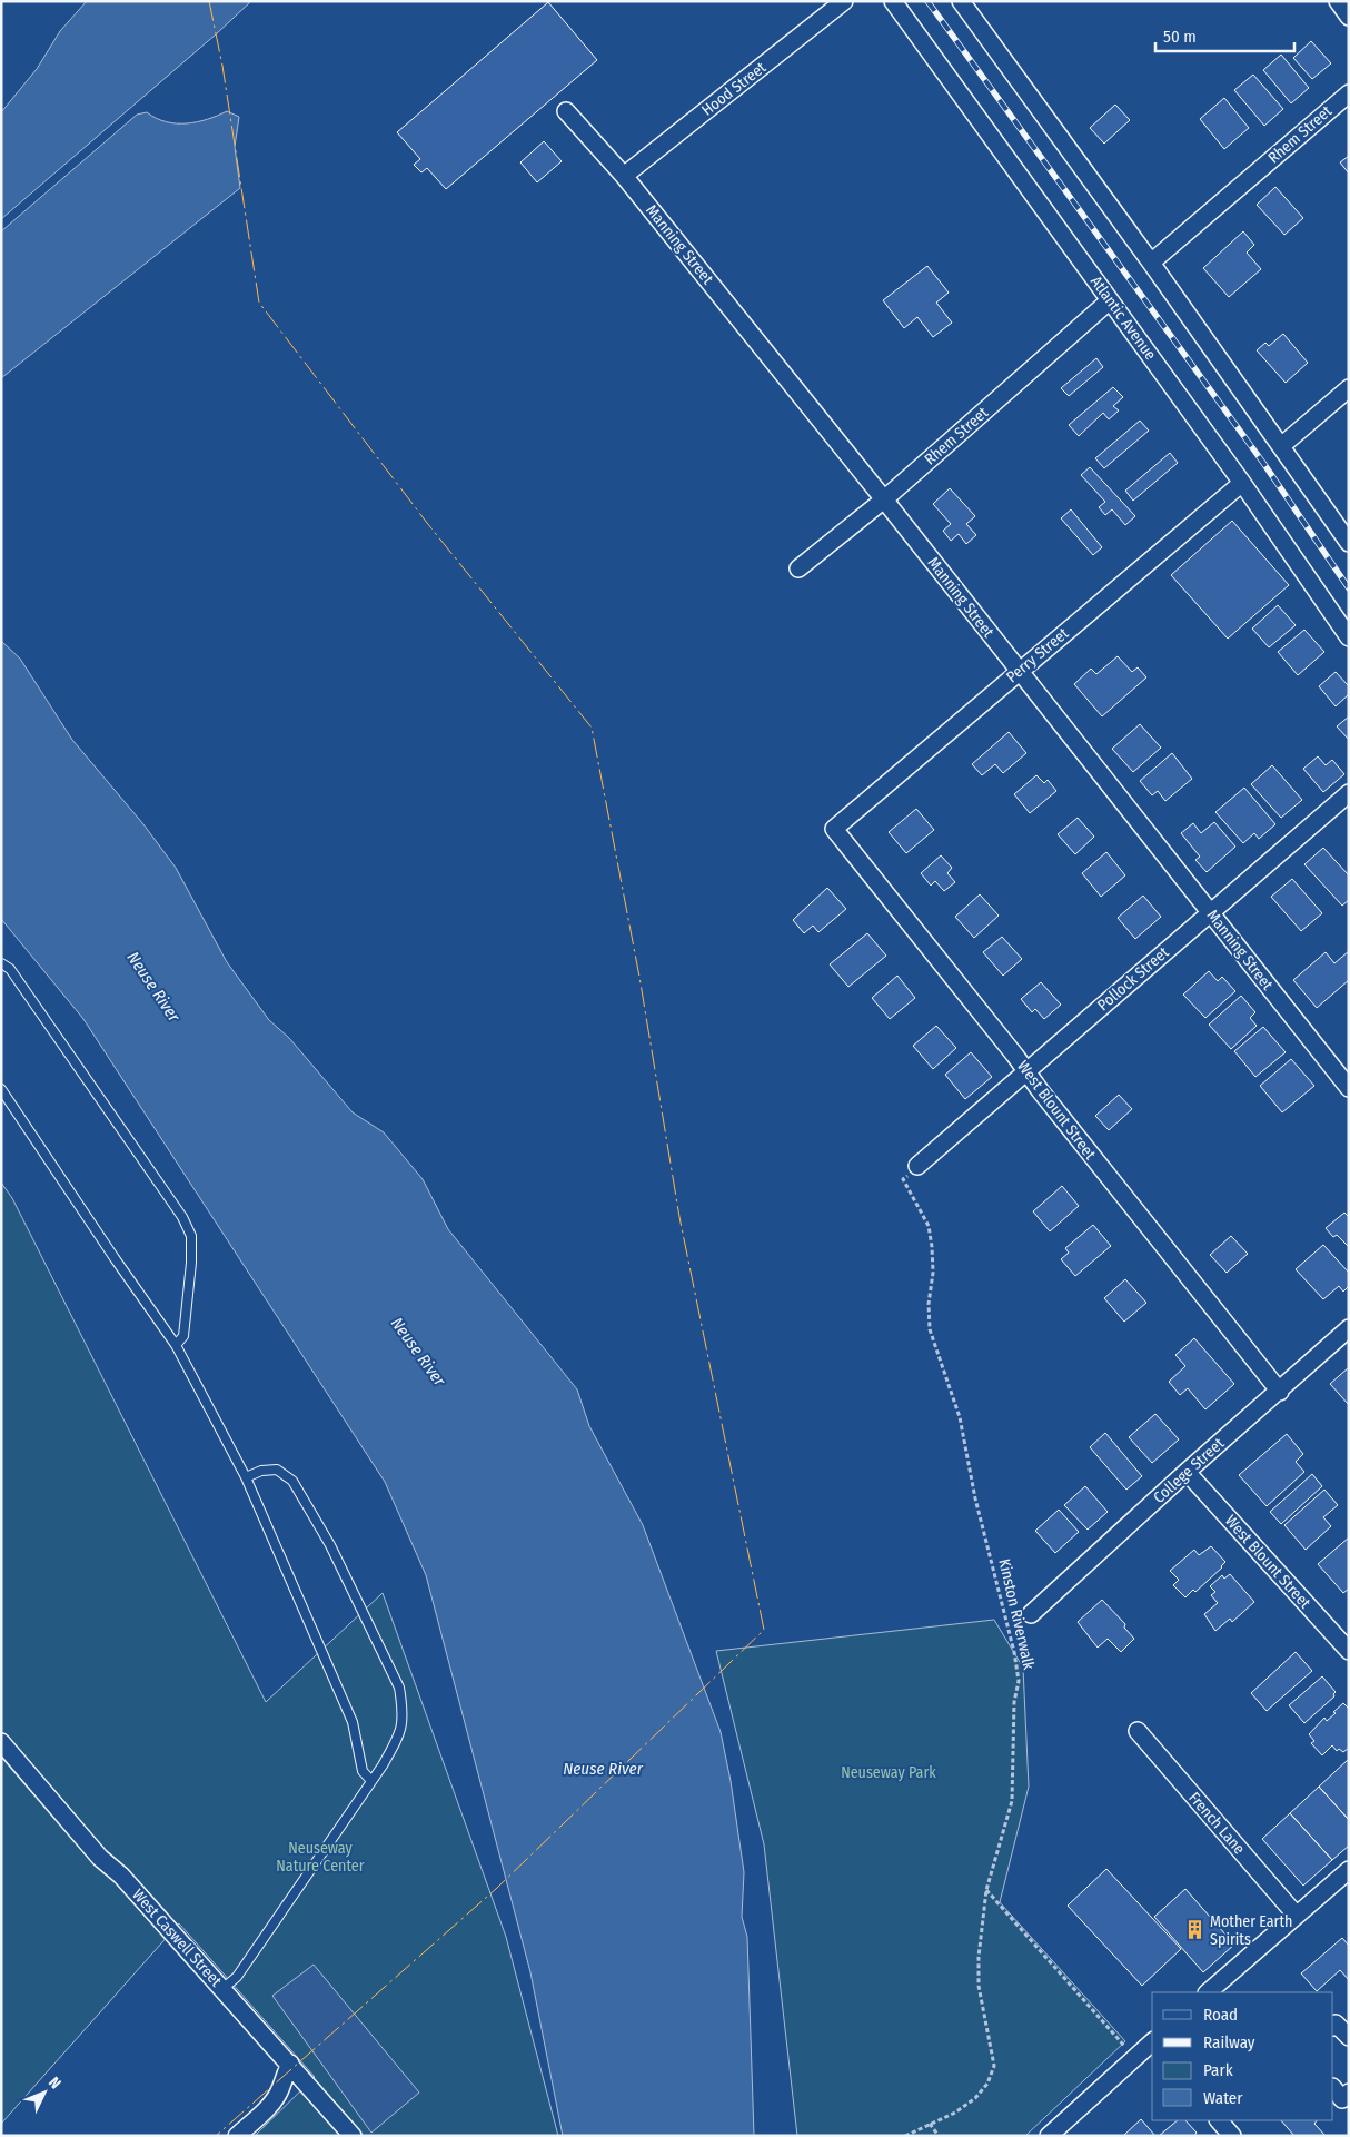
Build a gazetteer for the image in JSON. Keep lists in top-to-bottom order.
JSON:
{
  "streets": {
    "street": [
      "Hood Street",
      "Rhem Street",
      "Manning Street",
      "Atlantic Avenue",
      "Perry Street",
      "Pollock Street",
      "West Blount Street",
      "College Street",
      "French Lane",
      "West Caswell Street"
    ],
    "path": ["Kinston Riverwalk"]
  },
  "crossings": [
    ["Hood Street", "Manning Street"],
    ["Rhem Street", "Manning Street"],
    ["Rhem Street", "Atlantic Avenue"],
    ["Manning Street", "Perry Street"],
    ["Manning Street", "Pollock Street"],
    ["Atlantic Avenue", "Perry Street"],
    ["Perry Street", "West Blount Street"],
    ["Pollock Street", "West Blount Street"],
    ["Pollock Street", "Kinston Riverwalk"],
    ["West Blount Street", "College Street"]
  ],
  "water": ["Neuse River"],
  "parks": ["Neuseway Park", "Neuseway Nature Center"],
  "places": {
    "building": ["Mother Earth Spirits"]
  },
  "legend": [
    "Road",
    "Railway",
    "Park",
    "Water"
  ],
  "scale_bar": "50 m",
  "north": "top right"
}
